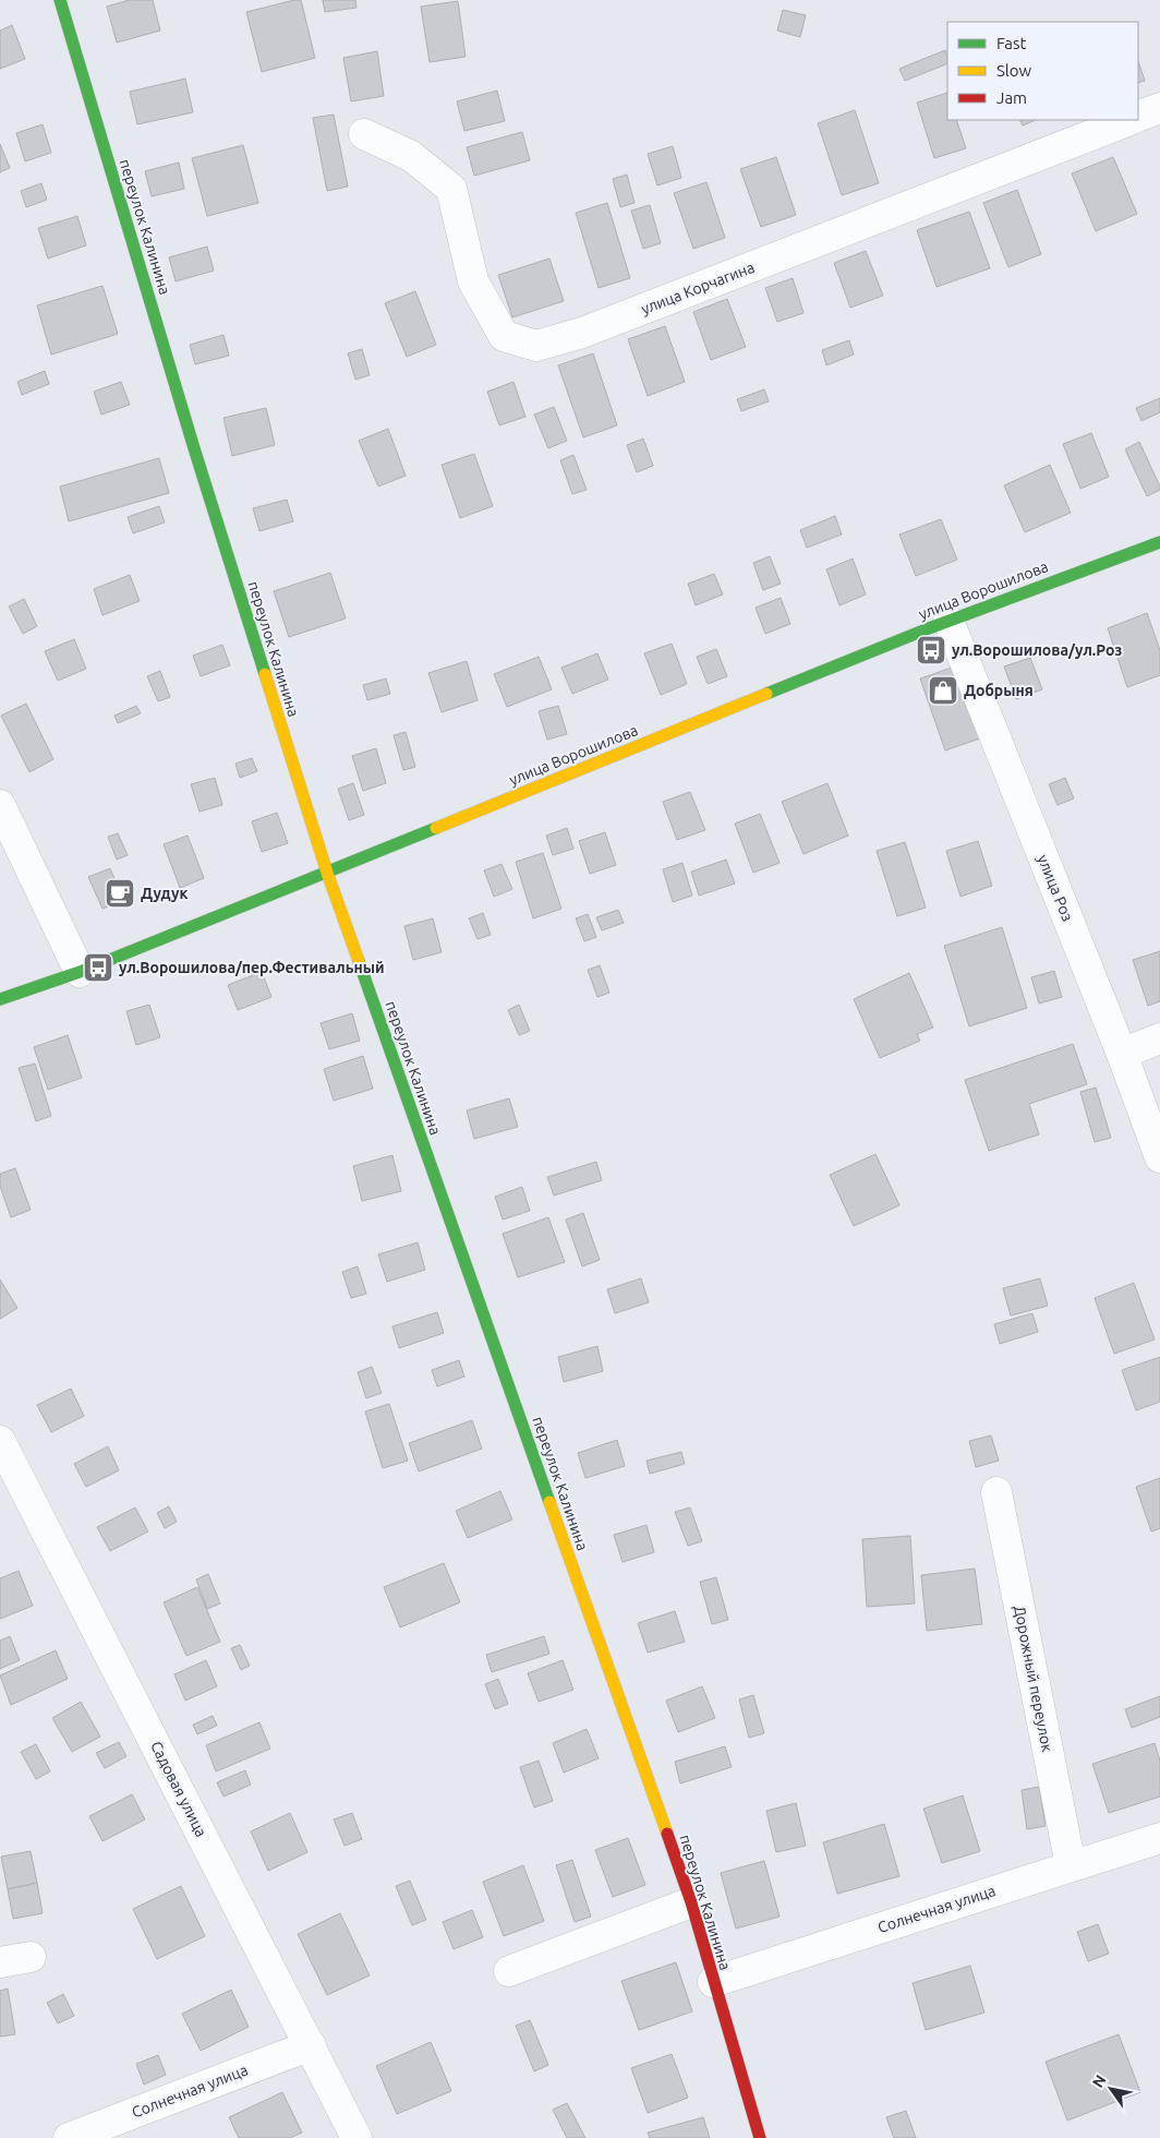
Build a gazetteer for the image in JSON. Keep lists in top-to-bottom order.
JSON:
{
  "streets": {
    "street": [
      "переулок Калинина",
      "улица Корчагина",
      "улица Ворошилова",
      "улица Роз",
      "Дорожный переулок",
      "Садовая улица",
      "Солнечная улица"
    ]
  },
  "crossings": [
    ["переулок Калинина", "улица Ворошилова"],
    ["переулок Калинина", "Солнечная улица"],
    ["улица Ворошилова", "улица Роз"],
    ["Дорожный переулок", "Солнечная улица"],
    ["Садовая улица", "Солнечная улица"]
  ],
  "places": {
    "bus stop": ["ул.Ворошилова/ул.Роз", "ул.Ворошилова/пер.Фестивальный"],
    "shop": ["Добрыня"],
    "cafe": ["Дудук"]
  },
  "legend": ["Fast", "Slow", "Jam"],
  "north": "top left"
}
